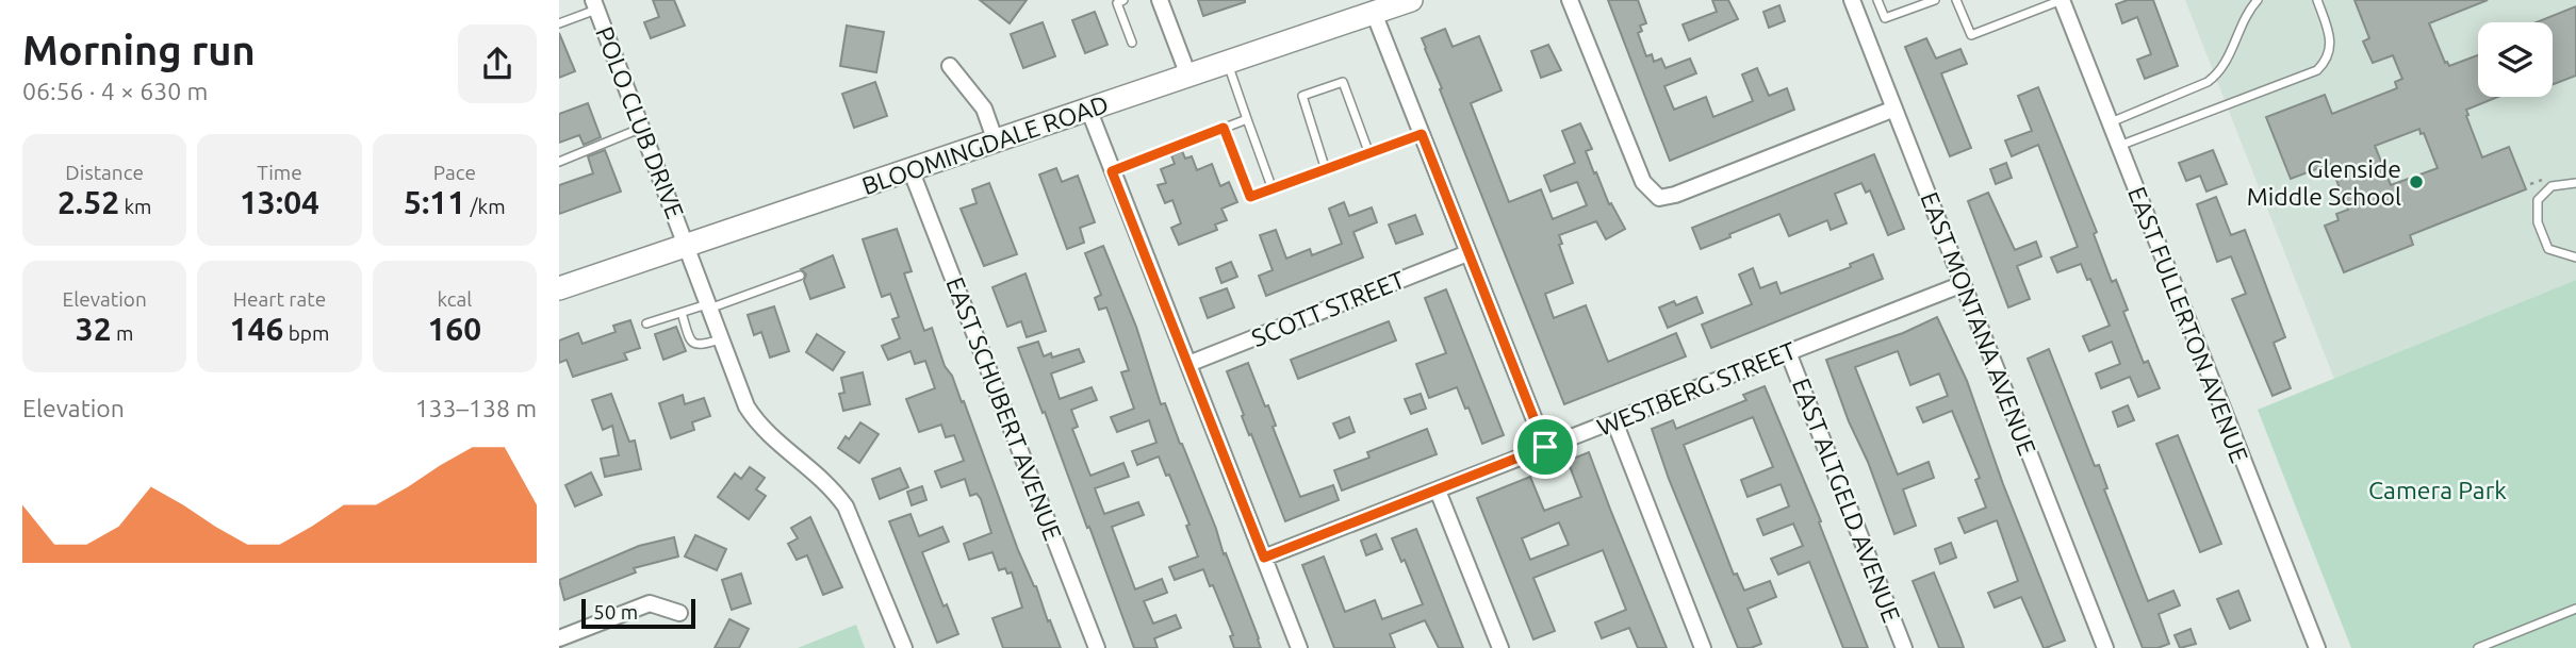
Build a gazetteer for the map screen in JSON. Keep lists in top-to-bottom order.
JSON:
{
  "streets": {
    "main road": ["BLOOMINGDALE ROAD"],
    "street": [
      "POLO CLUB DRIVE",
      "SCOTT STREET",
      "EAST MONTANA AVENUE",
      "EAST FULLERTON AVENUE",
      "WESTBERG STREET",
      "EAST SCHUBERT AVENUE",
      "EAST ALTGELD AVENUE"
    ]
  },
  "crossings": [
    ["POLO CLUB DRIVE", "BLOOMINGDALE ROAD"],
    ["BLOOMINGDALE ROAD", "EAST SCHUBERT AVENUE"],
    ["EAST MONTANA AVENUE", "WESTBERG STREET"],
    ["WESTBERG STREET", "EAST ALTGELD AVENUE"]
  ],
  "parks": ["Camera Park"],
  "places": ["Glenside Middle School"],
  "scale_bar": "50 m",
  "page": {
    "heading": ["Morning run", "06:56 · 4 × 630 m"],
    "stats": [
      ["Distance", "2.52 km"],
      ["Time", "13:04"],
      ["Pace", "5:11 /km"],
      ["Elevation", "32 m"],
      ["Heart rate", "146 bpm"],
      ["kcal", "160"]
    ],
    "chart": ["Elevation", "133–138 m"],
    "scale": "50 m"
  }
}
